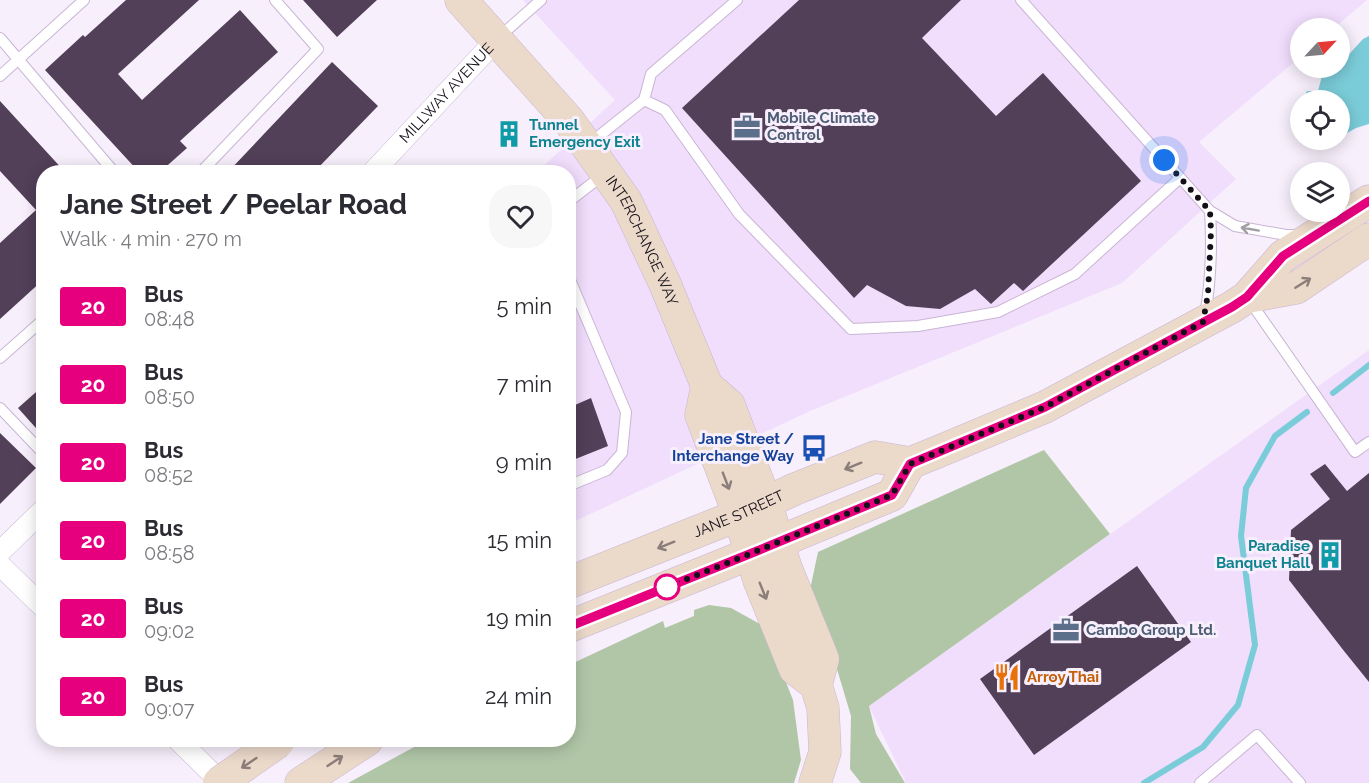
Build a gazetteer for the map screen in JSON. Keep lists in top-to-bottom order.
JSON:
{
  "streets": {
    "main road": ["INTERCHANGE WAY", "JANE STREET"],
    "street": ["MILLWAY AVENUE"]
  },
  "crossings": [
    ["MILLWAY AVENUE", "INTERCHANGE WAY"],
    ["INTERCHANGE WAY", "JANE STREET"]
  ],
  "places": {
    "office": ["Mobile Climate Control", "Cambo Group Ltd."],
    "building": ["Tunnel Emergency Exit", "Paradise Banquet Hall"],
    "bus stop": ["Jane Street / Interchange Way"],
    "restaurant": ["Arroy Thai"]
  },
  "lines": ["bus line 20"],
  "north": "top right",
  "page": {
    "heading": ["Jane Street / Peelar Road", "Walk · 4 min · 270 m"],
    "list": [
      {
        "mark": "20",
        "name": "Bus",
        "note": "08:48",
        "value": "5 min"
      },
      {
        "mark": "20",
        "name": "Bus",
        "note": "08:50",
        "value": "7 min"
      },
      {
        "mark": "20",
        "name": "Bus",
        "note": "08:52",
        "value": "9 min"
      },
      {
        "mark": "20",
        "name": "Bus",
        "note": "08:58",
        "value": "15 min"
      },
      {
        "mark": "20",
        "name": "Bus",
        "note": "09:02",
        "value": "19 min"
      },
      {
        "mark": "20",
        "name": "Bus",
        "note": "09:07",
        "value": "24 min"
      }
    ]
  }
}
